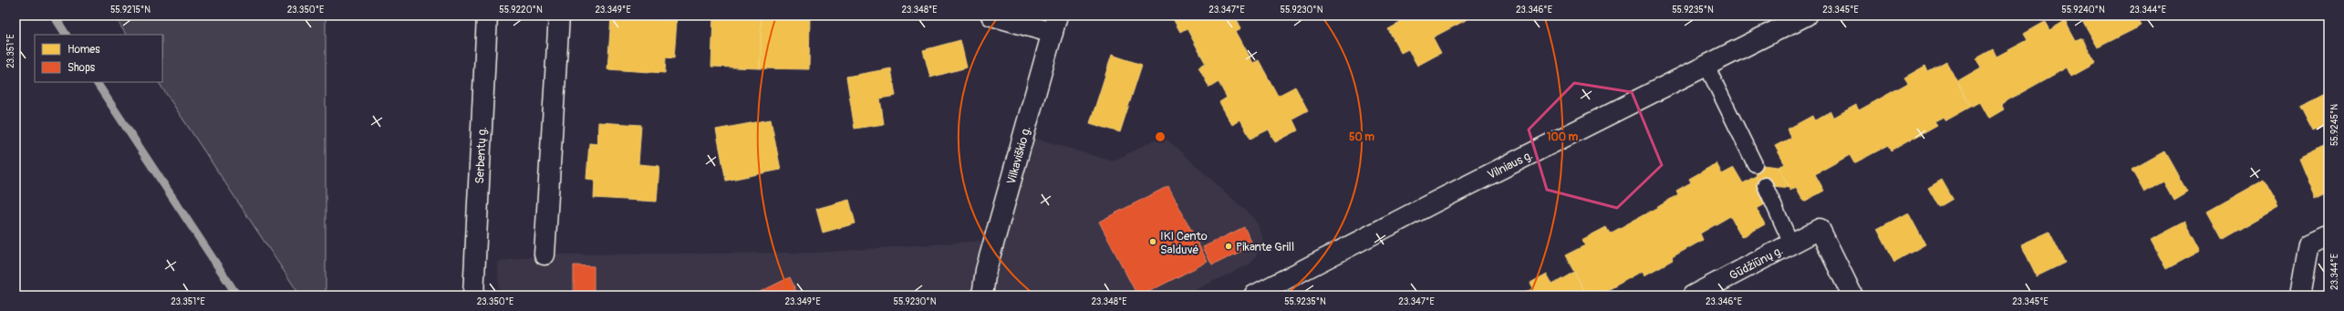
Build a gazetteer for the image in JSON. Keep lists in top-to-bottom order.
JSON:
{
  "streets": {
    "main road": [
      "Serbentų g.",
      "Vilkaviškio g.",
      "Vilniaus g.",
      "Gūdžiūnų g."
    ]
  },
  "places": ["IKI Cento Salduvė", "Pikante Grill"],
  "legend": ["Homes", "Shops"],
  "coordinates": [
    "55.9215°N",
    "23.350°E",
    "55.9220°N",
    "23.349°E",
    "23.348°E",
    "23.347°E",
    "55.9230°N",
    "23.346°E",
    "55.9235°N",
    "23.345°E",
    "55.9240°N",
    "23.344°E",
    "23.351°E",
    "55.9245°N"
  ],
  "rings": ["50 m", "100 m"]
}
